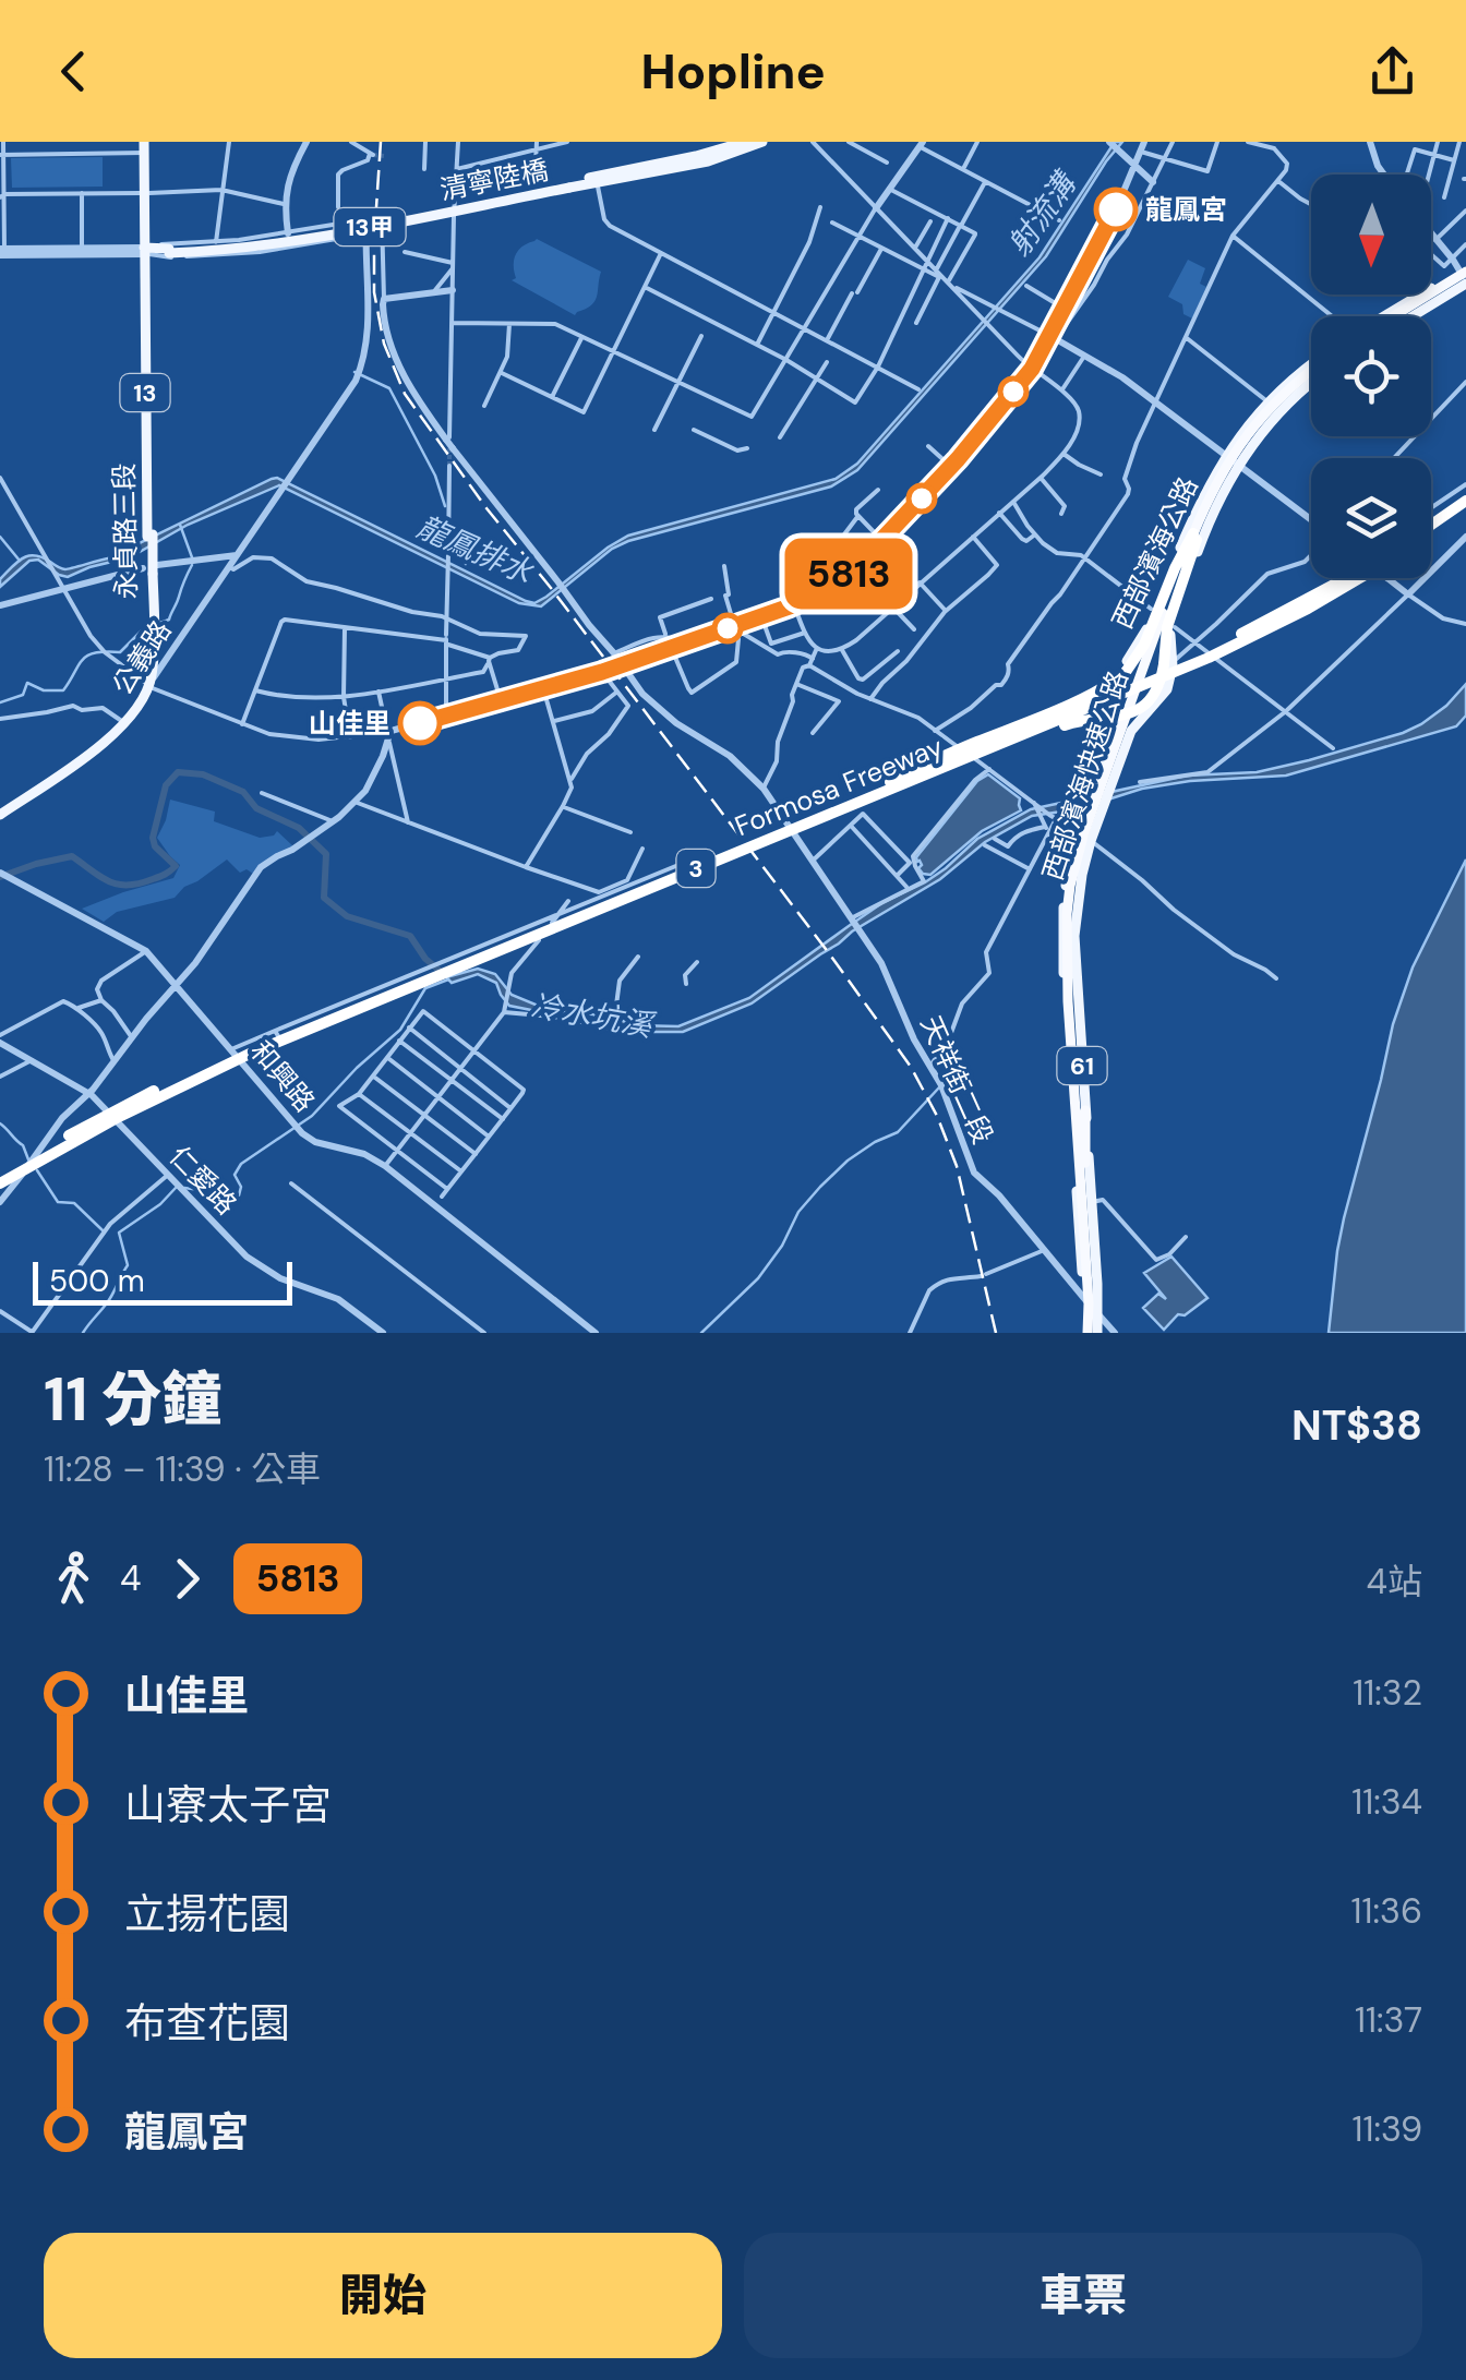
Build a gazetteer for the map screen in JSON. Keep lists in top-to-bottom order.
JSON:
{
  "streets": {
    "highway": [
      "西部濱海快速公路",
      "Formosa Freeway",
      "3",
      "61"
    ],
    "main road": [
      "清寧陸橋",
      "13甲",
      "13",
      "永貞路三段",
      "西部濱海公路",
      "公義路"
    ],
    "street": ["和興路", "天祥街二段", "仁愛路"]
  },
  "crossings": [
    ["清寧陸橋", "13甲"],
    ["清寧陸橋", "13"],
    ["清寧陸橋", "永貞路三段"],
    ["13", "永貞路三段"],
    ["永貞路三段", "公義路"],
    ["西部濱海公路", "西部濱海快速公路"],
    ["西部濱海快速公路", "61"],
    ["西部濱海快速公路", "天祥街二段"],
    ["61", "天祥街二段"]
  ],
  "water": ["射流溝", "龍鳳排水", "冷水坑溪"],
  "places": ["龍鳳宮", "山佳里"],
  "lines": ["bus line 5813"],
  "scale_bar": "500 m",
  "north": "bottom",
  "page": {
    "header": "Hopline",
    "on_map": "5813",
    "scale": "500 m",
    "heading": ["11 分鐘", "11:28 – 11:39 · 公車", "NT$38"],
    "legs": ["4", "5813", "4站"],
    "list": [
      {
        "name": "山佳里",
        "value": "11:32"
      },
      {
        "name": "山寮太子宮",
        "value": "11:34"
      },
      {
        "name": "立揚花園",
        "value": "11:36"
      },
      {
        "name": "布查花園",
        "value": "11:37"
      },
      {
        "name": "龍鳳宮",
        "value": "11:39"
      }
    ],
    "buttons": ["開始", "車票"]
  }
}
